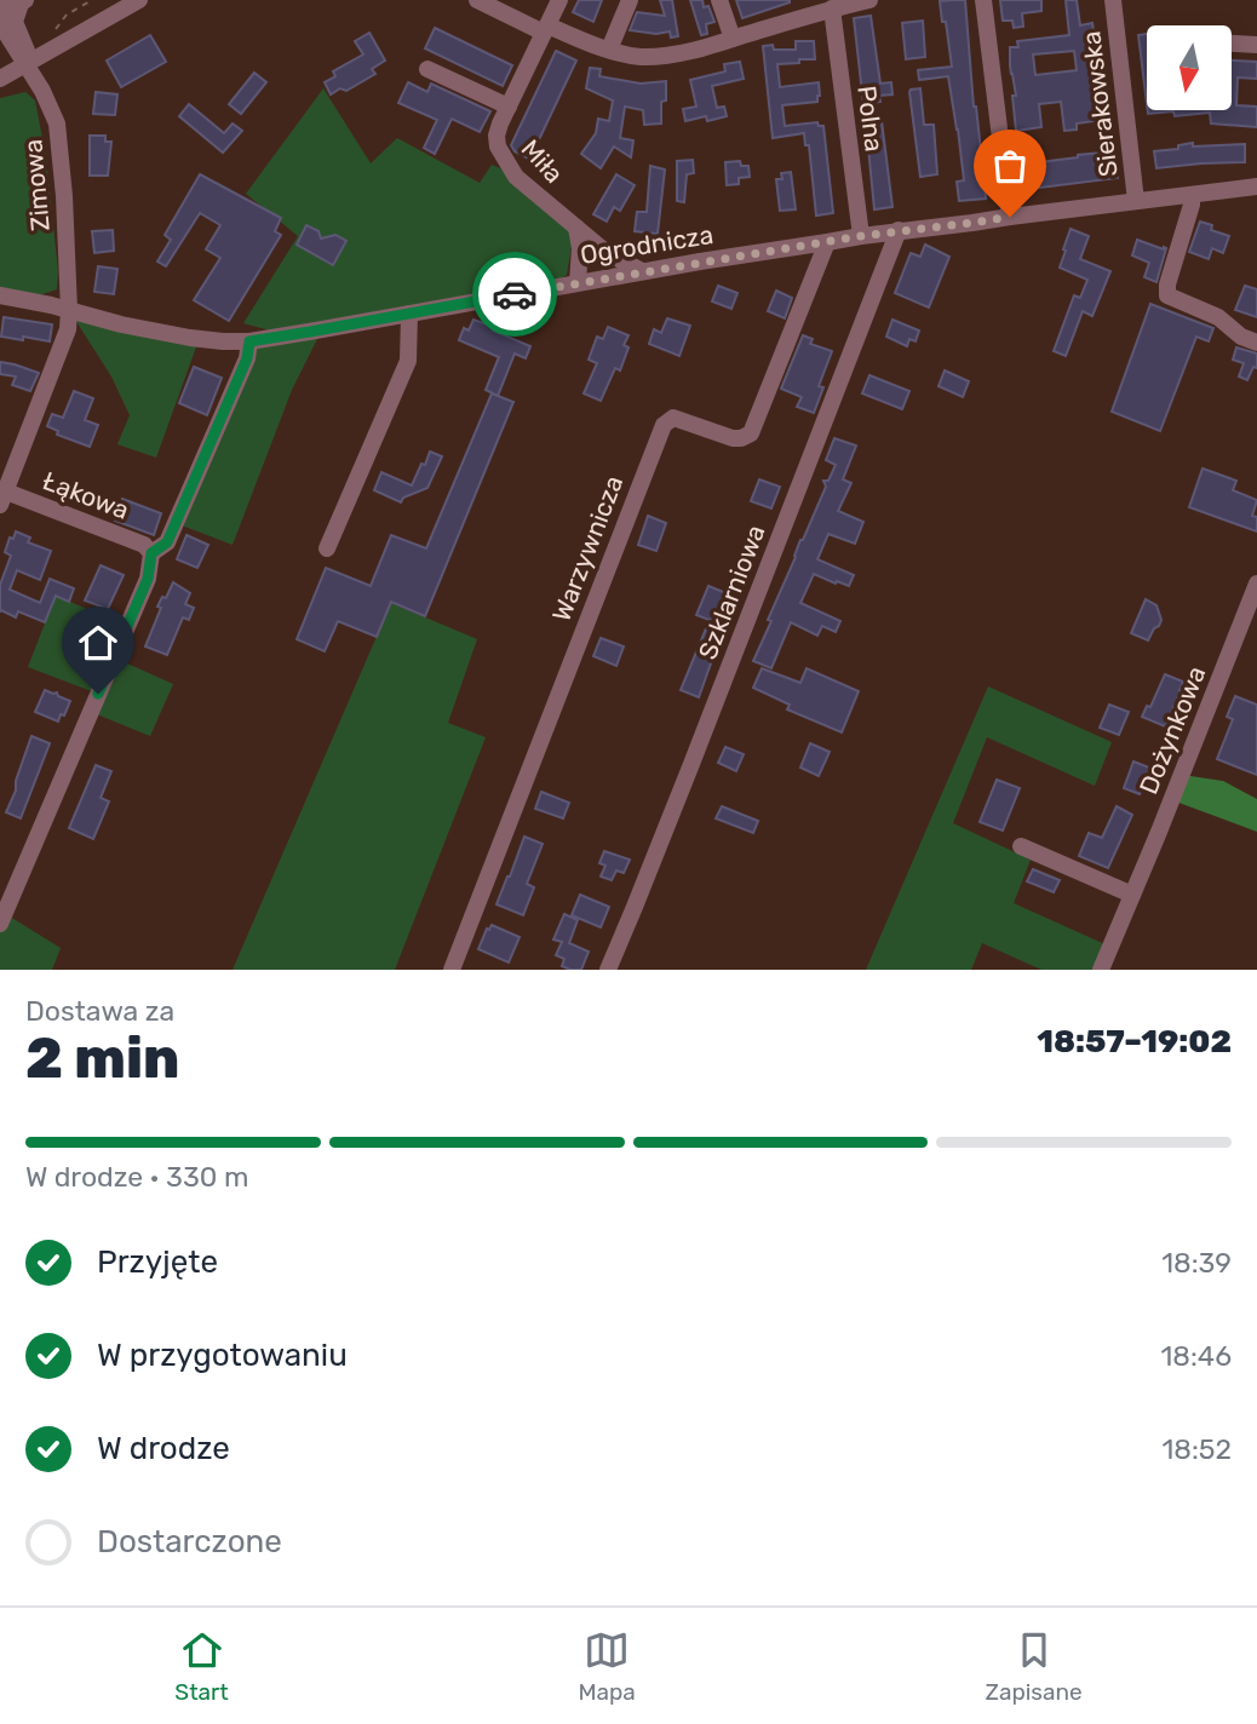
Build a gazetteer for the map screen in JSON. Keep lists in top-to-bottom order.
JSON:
{
  "streets": {
    "street": [
      "Sierakowska",
      "Polna",
      "Miła",
      "Zimowa",
      "Ogrodnicza",
      "Łąkowa",
      "Warzywnicza",
      "Szklarniowa",
      "Dożynkowa"
    ]
  },
  "crossings": [
    ["Sierakowska", "Ogrodnicza"],
    ["Polna", "Ogrodnicza"],
    ["Miła", "Ogrodnicza"],
    ["Zimowa", "Ogrodnicza"],
    ["Zimowa", "Łąkowa"],
    ["Ogrodnicza", "Warzywnicza"],
    ["Ogrodnicza", "Szklarniowa"]
  ],
  "north": "bottom",
  "page": {
    "heading": ["2 min", "Dostawa za", "18:57–19:02"],
    "bar": "W drodze · 330 m",
    "list": [
      ["Przyjęte", "18:39"],
      ["W przygotowaniu", "18:46"],
      ["W drodze", "18:52"],
      "Dostarczone"
    ],
    "tabs": ["Start", "Mapa", "Zapisane"]
  }
}
